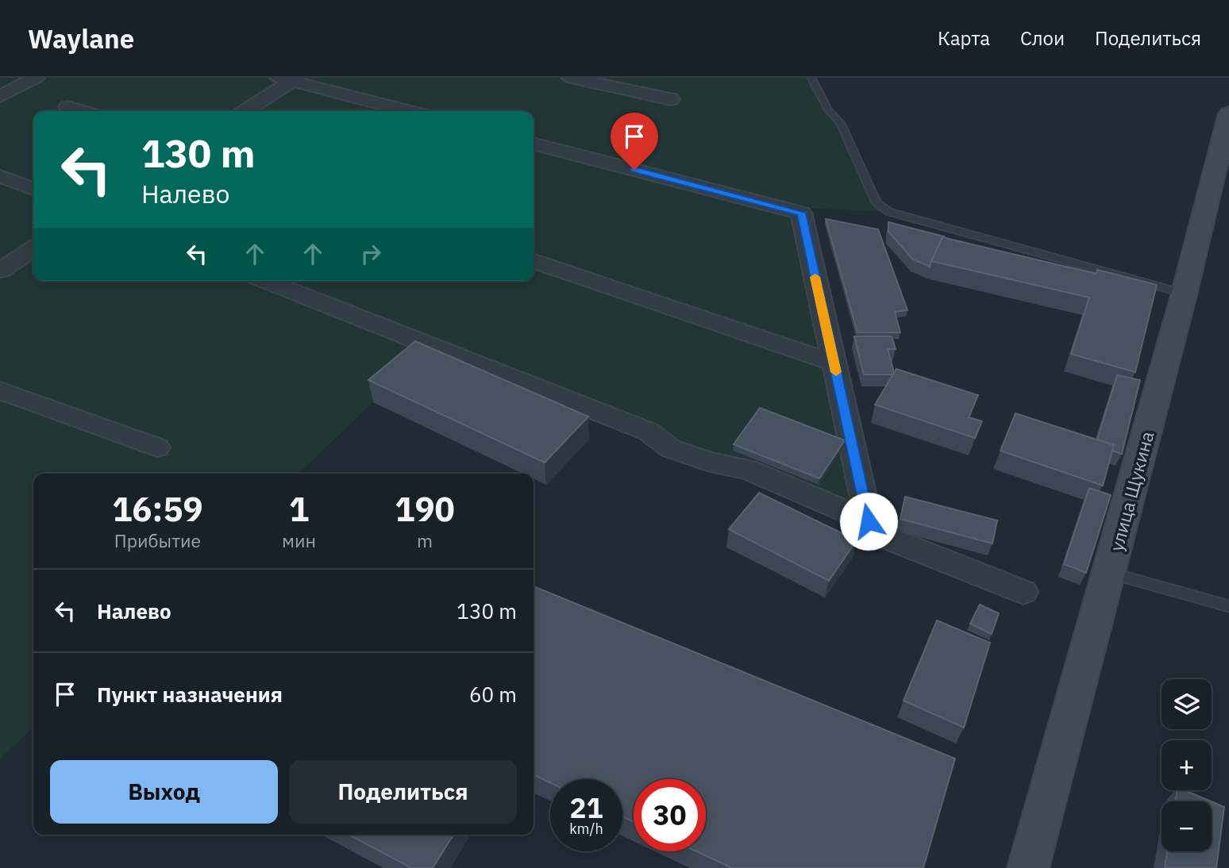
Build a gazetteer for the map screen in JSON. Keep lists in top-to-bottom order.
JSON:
{
  "streets": {
    "street": ["улица Щукина"]
  },
  "page": {
    "header": "Waylane",
    "nav": ["Карта", "Слои", "Поделиться"],
    "turn": ["130 m", "Налево"],
    "eta": [
      "16:59",
      "Прибытие",
      "1",
      "мин",
      "190",
      "m"
    ],
    "list": [
      {
        "name": "Налево",
        "value": "130 m"
      },
      {
        "name": "Пункт назначения",
        "value": "60 m"
      }
    ],
    "map_buttons": ["+", "−"],
    "buttons": ["Выход", "Поделиться"],
    "speed": "21 km/h",
    "limit": "30"
  }
}
